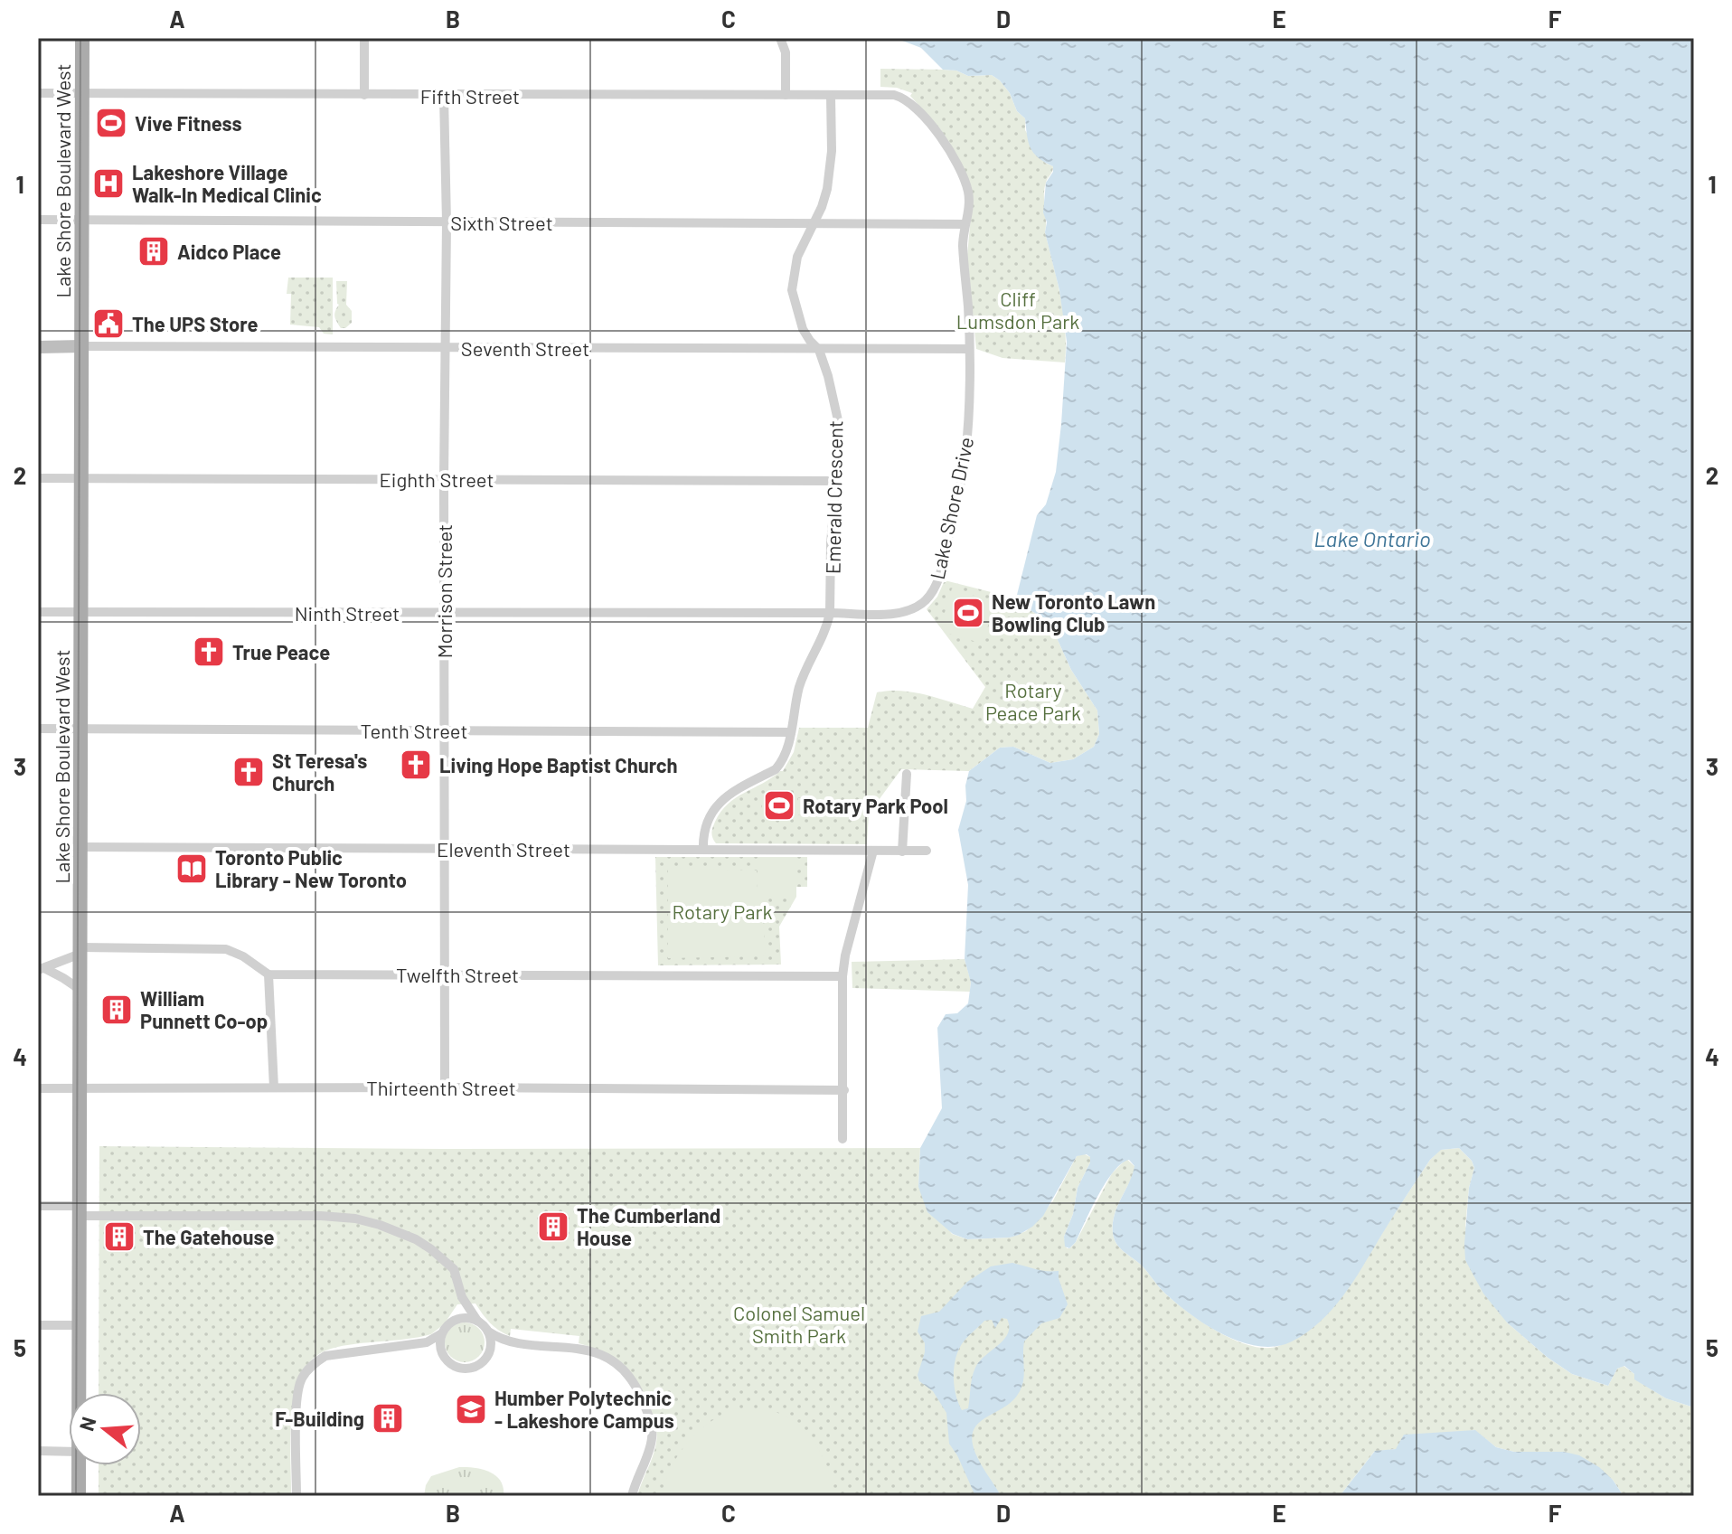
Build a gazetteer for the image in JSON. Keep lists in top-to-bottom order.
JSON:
{
  "streets": {
    "main road": ["Lake Shore Boulevard West"],
    "street": [
      "Fifth Street",
      "Sixth Street",
      "Seventh Street",
      "Eighth Street",
      "Emerald Crescent",
      "Lake Shore Drive",
      "Morrison Street",
      "Ninth Street",
      "Tenth Street",
      "Eleventh Street",
      "Twelfth Street",
      "Thirteenth Street"
    ]
  },
  "crossings": [
    ["Fifth Street", "Lake Shore Boulevard West"],
    ["Fifth Street", "Emerald Crescent"],
    ["Fifth Street", "Lake Shore Drive"],
    ["Fifth Street", "Morrison Street"],
    ["Lake Shore Boulevard West", "Sixth Street"],
    ["Lake Shore Boulevard West", "Seventh Street"],
    ["Lake Shore Boulevard West", "Eighth Street"],
    ["Lake Shore Boulevard West", "Ninth Street"],
    ["Lake Shore Boulevard West", "Tenth Street"],
    ["Lake Shore Boulevard West", "Eleventh Street"],
    ["Lake Shore Boulevard West", "Thirteenth Street"],
    ["Sixth Street", "Emerald Crescent"],
    ["Sixth Street", "Lake Shore Drive"],
    ["Sixth Street", "Morrison Street"],
    ["Seventh Street", "Emerald Crescent"],
    ["Seventh Street", "Lake Shore Drive"],
    ["Seventh Street", "Morrison Street"],
    ["Eighth Street", "Emerald Crescent"],
    ["Eighth Street", "Morrison Street"],
    ["Emerald Crescent", "Lake Shore Drive"],
    ["Emerald Crescent", "Ninth Street"],
    ["Lake Shore Drive", "Ninth Street"],
    ["Morrison Street", "Ninth Street"],
    ["Morrison Street", "Tenth Street"],
    ["Morrison Street", "Eleventh Street"],
    ["Morrison Street", "Twelfth Street"],
    ["Morrison Street", "Thirteenth Street"]
  ],
  "water": ["Lake Ontario"],
  "parks": [
    "Cliff Lumsdon Park",
    "Rotary Peace Park",
    "Rotary Park",
    "Colonel Samuel Smith Park"
  ],
  "places": {
    "sports": ["Vive Fitness", "New Toronto Lawn Bowling Club", "Rotary Park Pool"],
    "hospital": ["Lakeshore Village Walk-In Medical Clinic"],
    "building": [
      "Aidco Place",
      "William Punnett Co-op",
      "The Cumberland House",
      "The Gatehouse",
      "F-Building"
    ],
    "public building": ["The UPS Store"],
    "church": ["True Peace", "Living Hope Baptist Church", "St Teresa's Church"],
    "library": ["Toronto Public Library - New Toronto"],
    "school or university": ["Humber Polytechnic - Lakeshore Campus"]
  },
  "north": "left",
  "grid": {
    "columns": [
      "A",
      "B",
      "C",
      "D",
      "E",
      "F"
    ],
    "rows": [
      "1",
      "2",
      "3",
      "4",
      "5"
    ]
  }
}
